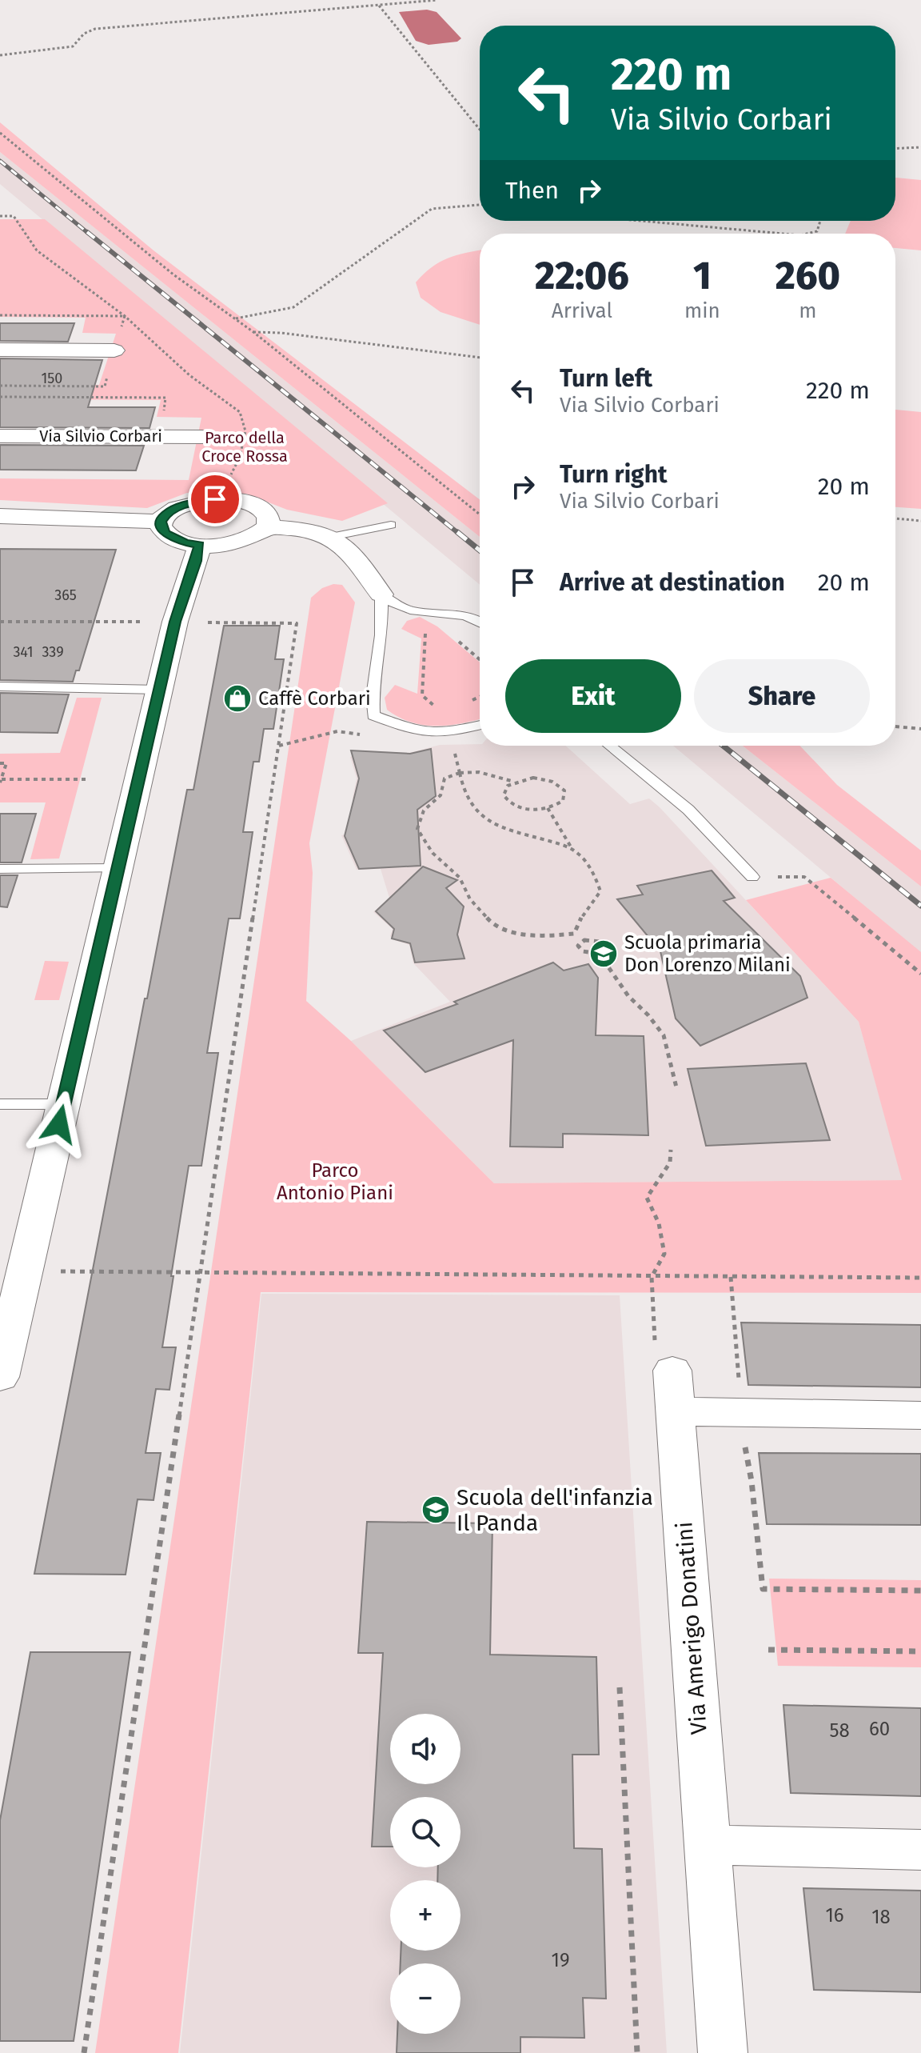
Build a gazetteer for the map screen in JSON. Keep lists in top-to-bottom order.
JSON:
{
  "streets": {
    "street": ["Via Silvio Corbari", "Via Amerigo Donatini"]
  },
  "parks": ["Parco della Croce Rossa", "Parco Antonio Piani"],
  "places": {
    "shop": ["Caffè Corbari"],
    "school or university": ["Scuola primaria Don Lorenzo Milani", "Scuola dell'infanzia Il Panda"]
  },
  "house_numbers": [
    "150",
    "365",
    "341",
    "339",
    "60",
    "58",
    "16",
    "18",
    "19"
  ],
  "page": {
    "turn": ["220 m", "Via Silvio Corbari"],
    "then": "Then",
    "eta": [
      "22:06",
      "Arrival",
      "1",
      "min",
      "260",
      "m"
    ],
    "list": [
      {
        "name": "Turn left",
        "note": "Via Silvio Corbari",
        "value": "220 m"
      },
      {
        "name": "Turn right",
        "note": "Via Silvio Corbari",
        "value": "20 m"
      },
      {
        "name": "Arrive at destination",
        "value": "20 m"
      }
    ],
    "buttons": ["Exit", "Share"],
    "map_buttons": ["+", "−"]
  }
}
